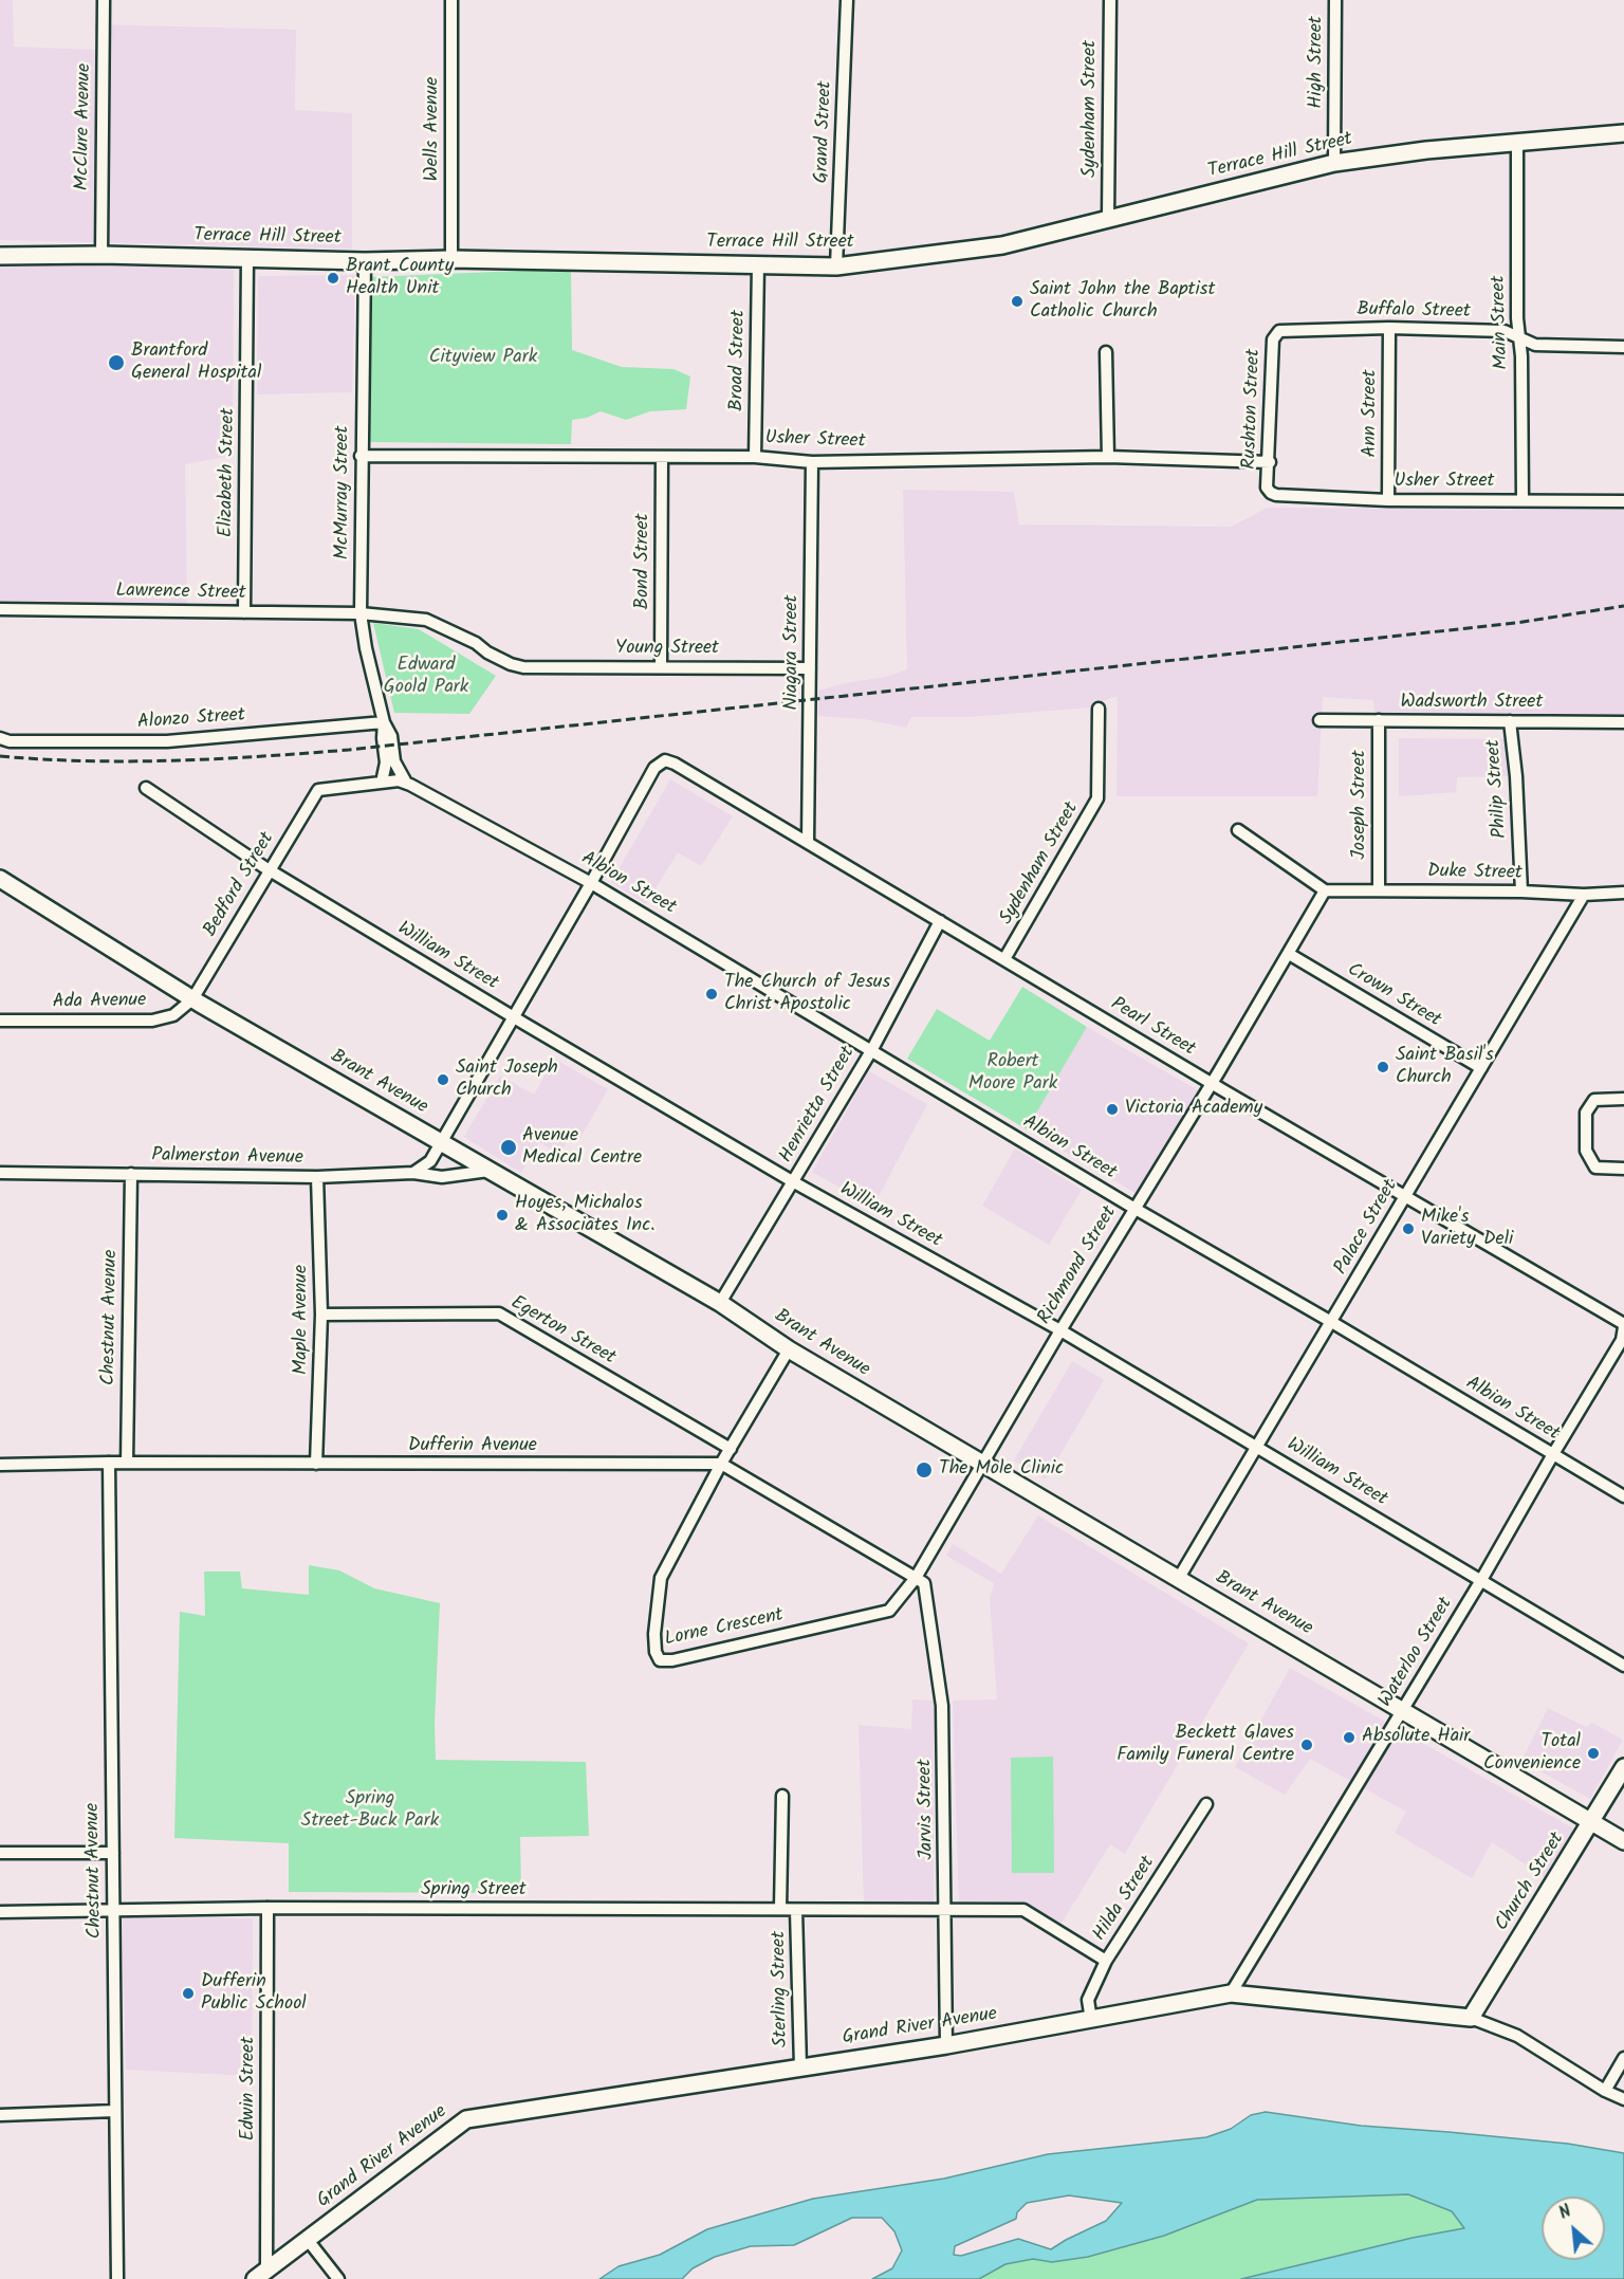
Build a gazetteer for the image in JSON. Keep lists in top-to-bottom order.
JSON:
{
  "streets": {
    "street": [
      "High Street",
      "Sydenham Street",
      "McClure Avenue",
      "Wells Avenue",
      "Grand Street",
      "Terrace Hill Street",
      "Buffalo Street",
      "Main Street",
      "Broad Street",
      "Rushton Street",
      "Ann Street",
      "Usher Street",
      "Elizabeth Street",
      "McMurray Street",
      "Bond Street",
      "Lawrence Street",
      "Young Street",
      "Niagara Street",
      "Wadsworth Street",
      "Alonzo Street",
      "Philip Street",
      "Joseph Street",
      "Duke Street",
      "Albion Street",
      "Bedford Street",
      "William Street",
      "Crown Street",
      "Ada Avenue",
      "Pearl Street",
      "Brant Avenue",
      "Henrietta Street",
      "Palmerston Avenue",
      "Palace Street",
      "Richmond Street",
      "Chestnut Avenue",
      "Maple Avenue",
      "Egerton Street",
      "Dufferin Avenue",
      "Lorne Crescent",
      "Waterloo Street",
      "Jarvis Street",
      "Church Street",
      "Spring Street",
      "Hilda Street",
      "Sterling Street",
      "Grand River Avenue",
      "Edwin Street"
    ]
  },
  "crossings": [
    ["High Street", "Terrace Hill Street"],
    ["Sydenham Street", "Terrace Hill Street"],
    ["Sydenham Street", "Pearl Street"],
    ["McClure Avenue", "Terrace Hill Street"],
    ["Wells Avenue", "Terrace Hill Street"],
    ["Grand Street", "Terrace Hill Street"],
    ["Terrace Hill Street", "Main Street"],
    ["Terrace Hill Street", "Broad Street"],
    ["Terrace Hill Street", "Elizabeth Street"],
    ["Terrace Hill Street", "McMurray Street"],
    ["Buffalo Street", "Main Street"],
    ["Buffalo Street", "Rushton Street"],
    ["Buffalo Street", "Ann Street"],
    ["Main Street", "Usher Street"],
    ["Broad Street", "Usher Street"],
    ["Rushton Street", "Usher Street"],
    ["Ann Street", "Usher Street"],
    ["Usher Street", "McMurray Street"],
    ["Usher Street", "Bond Street"],
    ["Usher Street", "Niagara Street"],
    ["Elizabeth Street", "Lawrence Street"],
    ["McMurray Street", "Lawrence Street"],
    ["McMurray Street", "Young Street"],
    ["McMurray Street", "Alonzo Street"],
    ["McMurray Street", "Albion Street"],
    ["Bond Street", "Young Street"],
    ["Lawrence Street", "Young Street"],
    ["Young Street", "Niagara Street"],
    ["Niagara Street", "Pearl Street"],
    ["Wadsworth Street", "Philip Street"],
    ["Wadsworth Street", "Joseph Street"],
    ["Philip Street", "Duke Street"],
    ["Joseph Street", "Duke Street"],
    ["Duke Street", "Palace Street"],
    ["Duke Street", "Richmond Street"],
    ["Albion Street", "Bedford Street"],
    ["Albion Street", "Pearl Street"],
    ["Albion Street", "Henrietta Street"],
    ["Albion Street", "Palace Street"],
    ["Albion Street", "Richmond Street"],
    ["Albion Street", "Waterloo Street"],
    ["Bedford Street", "William Street"],
    ["Bedford Street", "Ada Avenue"],
    ["Bedford Street", "Brant Avenue"],
    ["William Street", "Henrietta Street"],
    ["William Street", "Palace Street"],
    ["William Street", "Richmond Street"],
    ["William Street", "Waterloo Street"],
    ["Crown Street", "Palace Street"],
    ["Crown Street", "Richmond Street"],
    ["Ada Avenue", "Brant Avenue"],
    ["Pearl Street", "Henrietta Street"],
    ["Pearl Street", "Palace Street"],
    ["Pearl Street", "Richmond Street"],
    ["Pearl Street", "Waterloo Street"],
    ["Brant Avenue", "Henrietta Street"],
    ["Brant Avenue", "Palmerston Avenue"],
    ["Brant Avenue", "Palace Street"],
    ["Brant Avenue", "Richmond Street"],
    ["Brant Avenue", "Lorne Crescent"],
    ["Brant Avenue", "Waterloo Street"],
    ["Brant Avenue", "Church Street"],
    ["Palmerston Avenue", "Chestnut Avenue"],
    ["Palmerston Avenue", "Maple Avenue"],
    ["Richmond Street", "Lorne Crescent"],
    ["Chestnut Avenue", "Dufferin Avenue"],
    ["Chestnut Avenue", "Spring Street"],
    ["Maple Avenue", "Egerton Street"],
    ["Maple Avenue", "Dufferin Avenue"],
    ["Egerton Street", "Lorne Crescent"],
    ["Dufferin Avenue", "Lorne Crescent"],
    ["Lorne Crescent", "Jarvis Street"],
    ["Waterloo Street", "Grand River Avenue"],
    ["Jarvis Street", "Spring Street"],
    ["Jarvis Street", "Grand River Avenue"],
    ["Church Street", "Grand River Avenue"],
    ["Spring Street", "Hilda Street"],
    ["Spring Street", "Sterling Street"],
    ["Spring Street", "Edwin Street"],
    ["Hilda Street", "Grand River Avenue"],
    ["Sterling Street", "Grand River Avenue"],
    ["Grand River Avenue", "Edwin Street"]
  ],
  "parks": [
    "Cityview Park",
    "Edward Goold Park",
    "Robert Moore Park",
    "Spring Street-Buck Park"
  ],
  "places": [
    "Brant County Health Unit",
    "Saint John the Baptist Catholic Church",
    "Brantford General Hospital",
    "The Church of Jesus Christ Apostolic",
    "Saint Basil's Church",
    "Saint Joseph Church",
    "Victoria Academy",
    "Avenue Medical Centre",
    "Hoyes, Michalos & Associates Inc.",
    "Mike's Variety Deli",
    "The Mole Clinic",
    "Absolute Hair",
    "Beckett Glaves Family Funeral Centre",
    "Total Convenience",
    "Dufferin Public School"
  ],
  "north": "top left"
}
